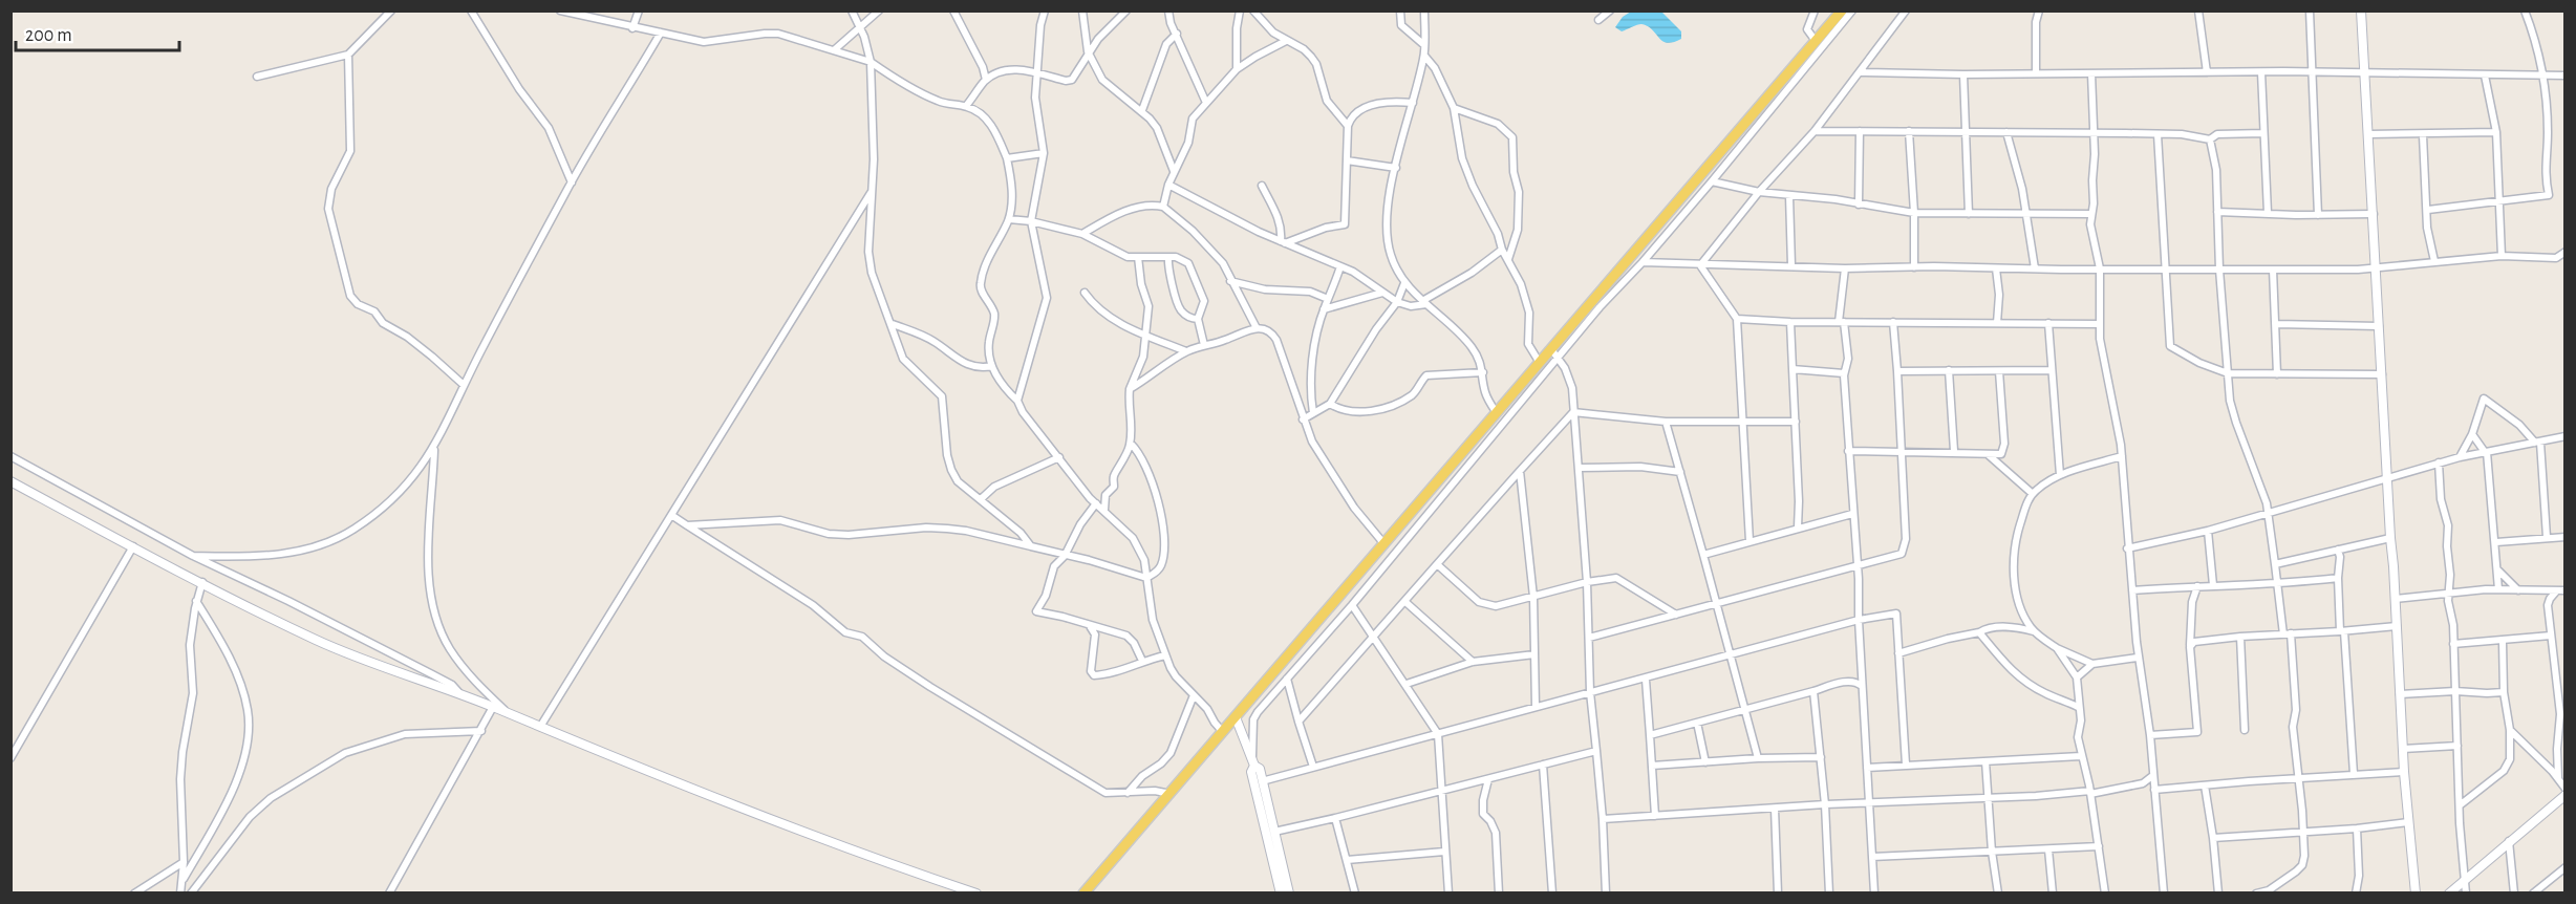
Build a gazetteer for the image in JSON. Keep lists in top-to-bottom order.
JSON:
{
  "scale_bar": "200 m"
}
